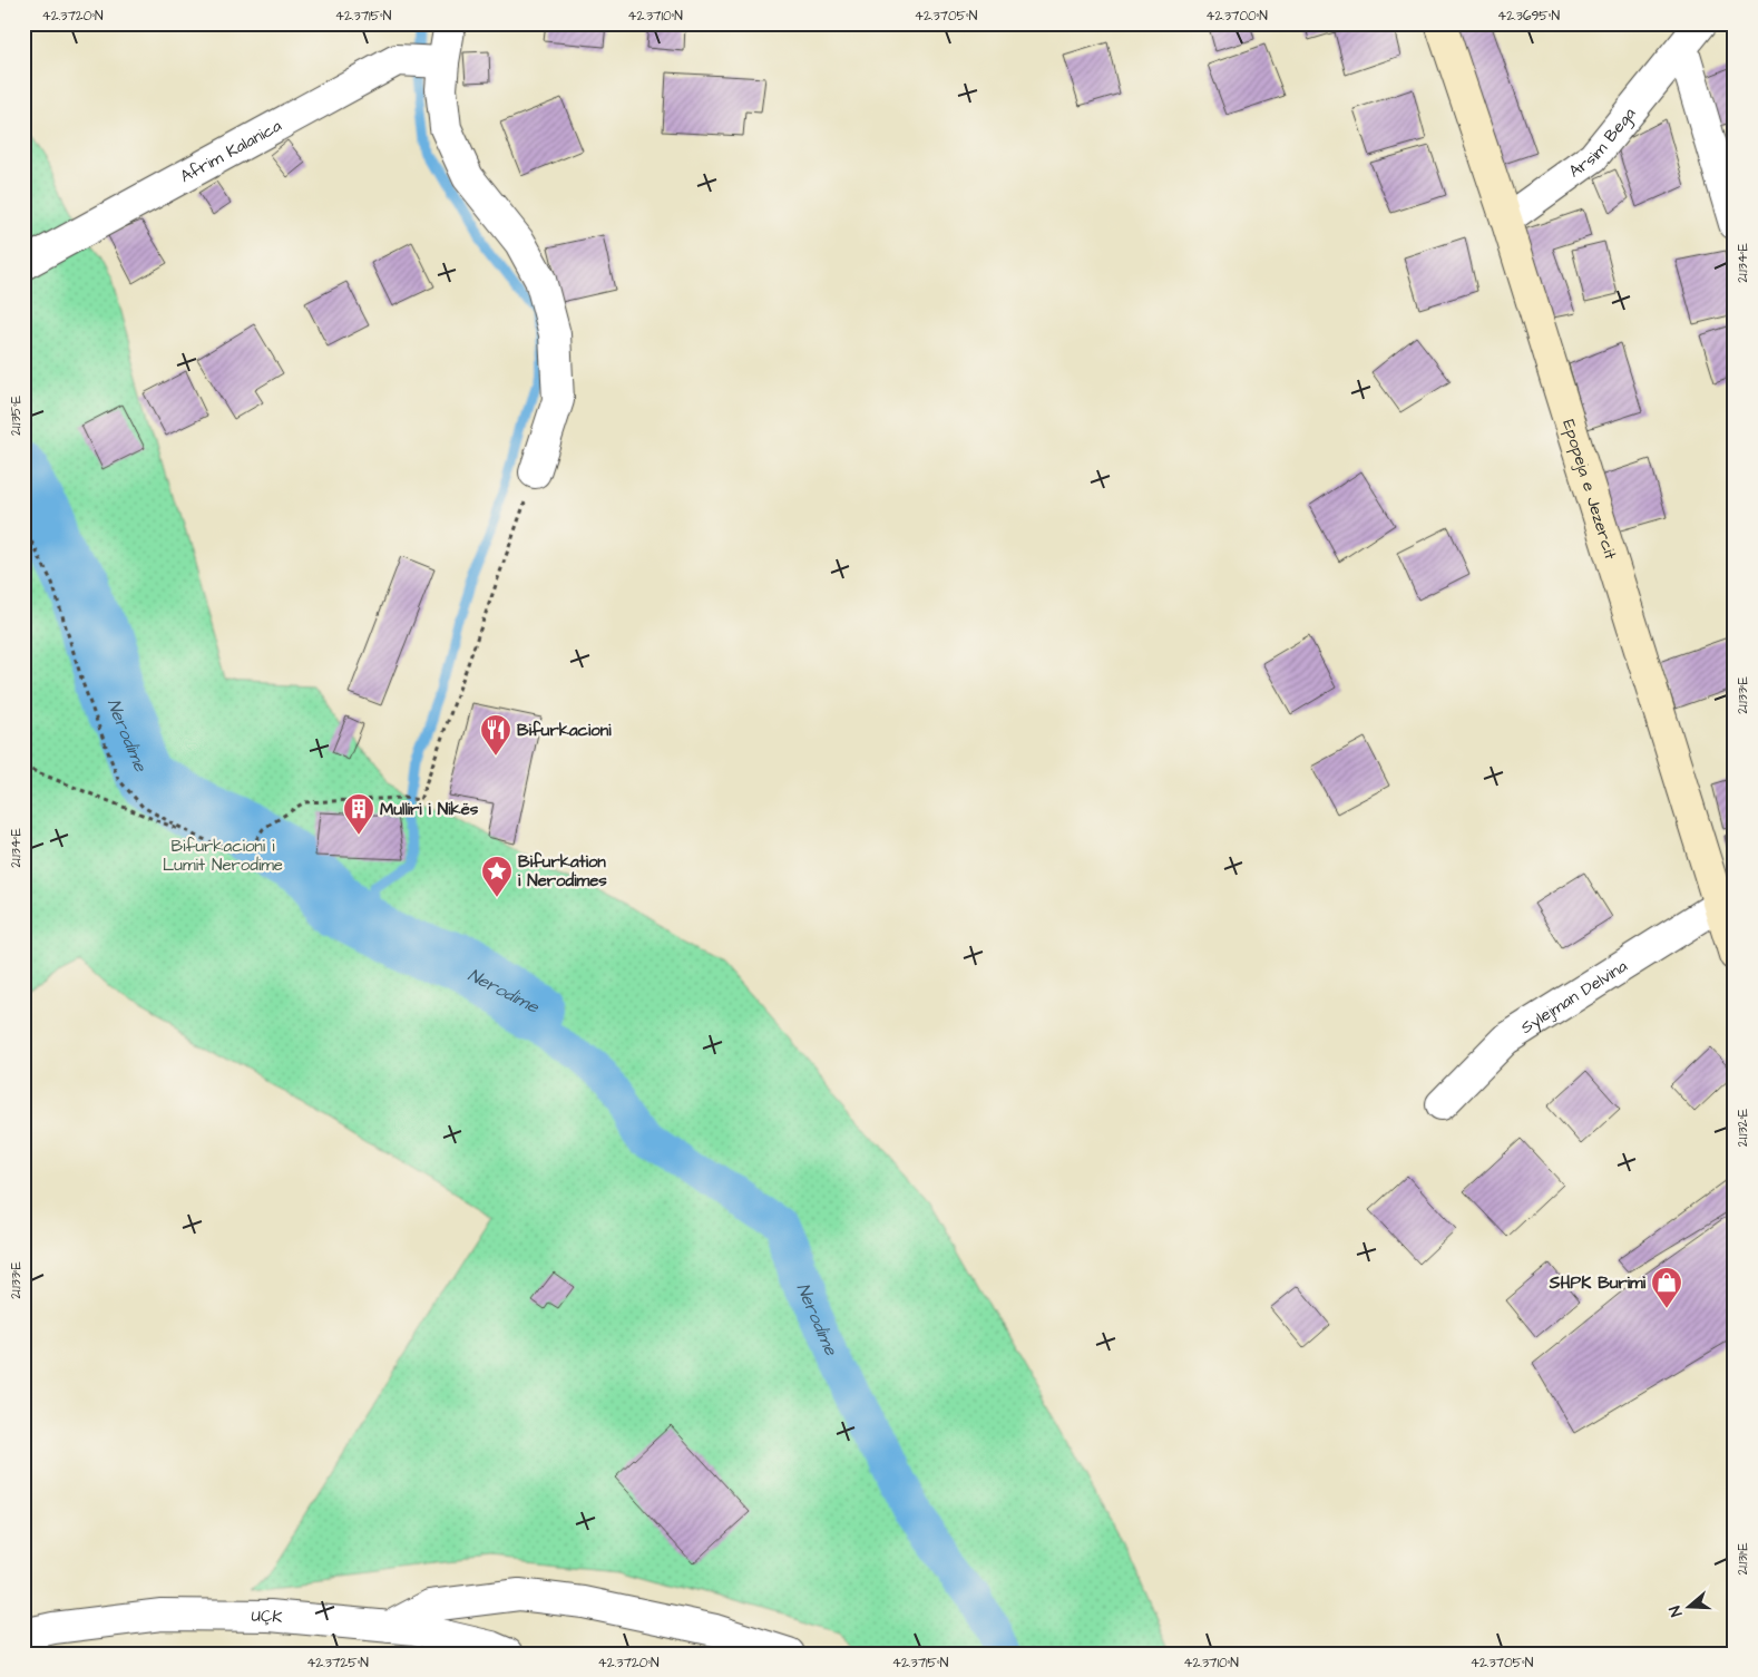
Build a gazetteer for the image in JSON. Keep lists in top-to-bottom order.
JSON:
{
  "streets": {
    "main road": ["Epopeja e Jezercit"],
    "street": [
      "Arsim Bega",
      "Afrim Kalanica",
      "Sylejman Delvina",
      "UÇK"
    ]
  },
  "crossings": [
    ["Arsim Bega", "Epopeja e Jezercit"],
    ["Epopeja e Jezercit", "Sylejman Delvina"]
  ],
  "water": ["Nerodime"],
  "parks": ["Bifurkacioni i Lumit Nerodime"],
  "places": {
    "restaurant": ["Bifurkacioni"],
    "building": ["Mulliri i Nikës"],
    "place": ["Bifurkation i Nerodimes"],
    "shop": ["SHPK Burimi"]
  },
  "north": "left",
  "coordinates": [
    "42.3720°N",
    "42.3715°N",
    "42.3710°N",
    "42.3705°N",
    "42.3700°N",
    "42.3695°N",
    "21.134°E",
    "21.135°E",
    "21.133°E",
    "21.132°E",
    "21.131°E",
    "42.3725°N"
  ]
}
